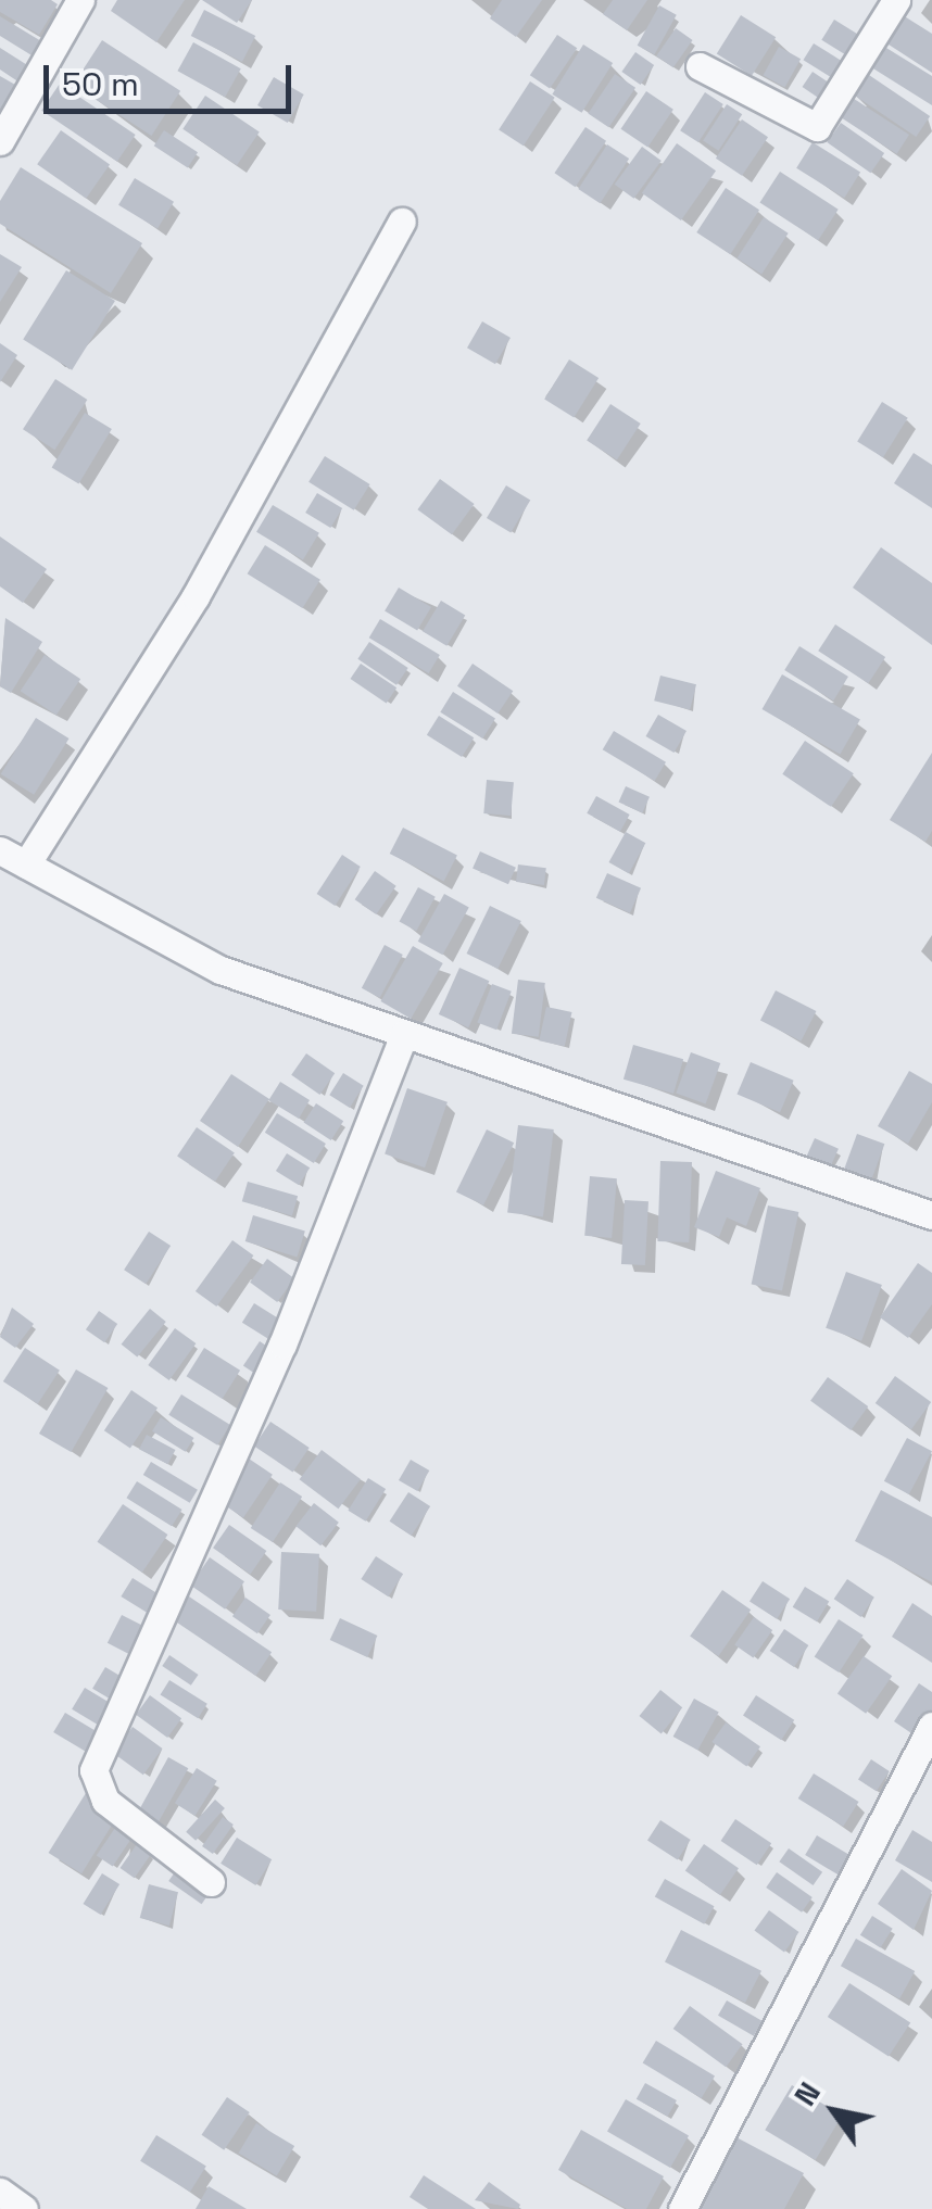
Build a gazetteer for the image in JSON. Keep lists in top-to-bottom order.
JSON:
{
  "scale_bar": "50 m",
  "north": "top left"
}
